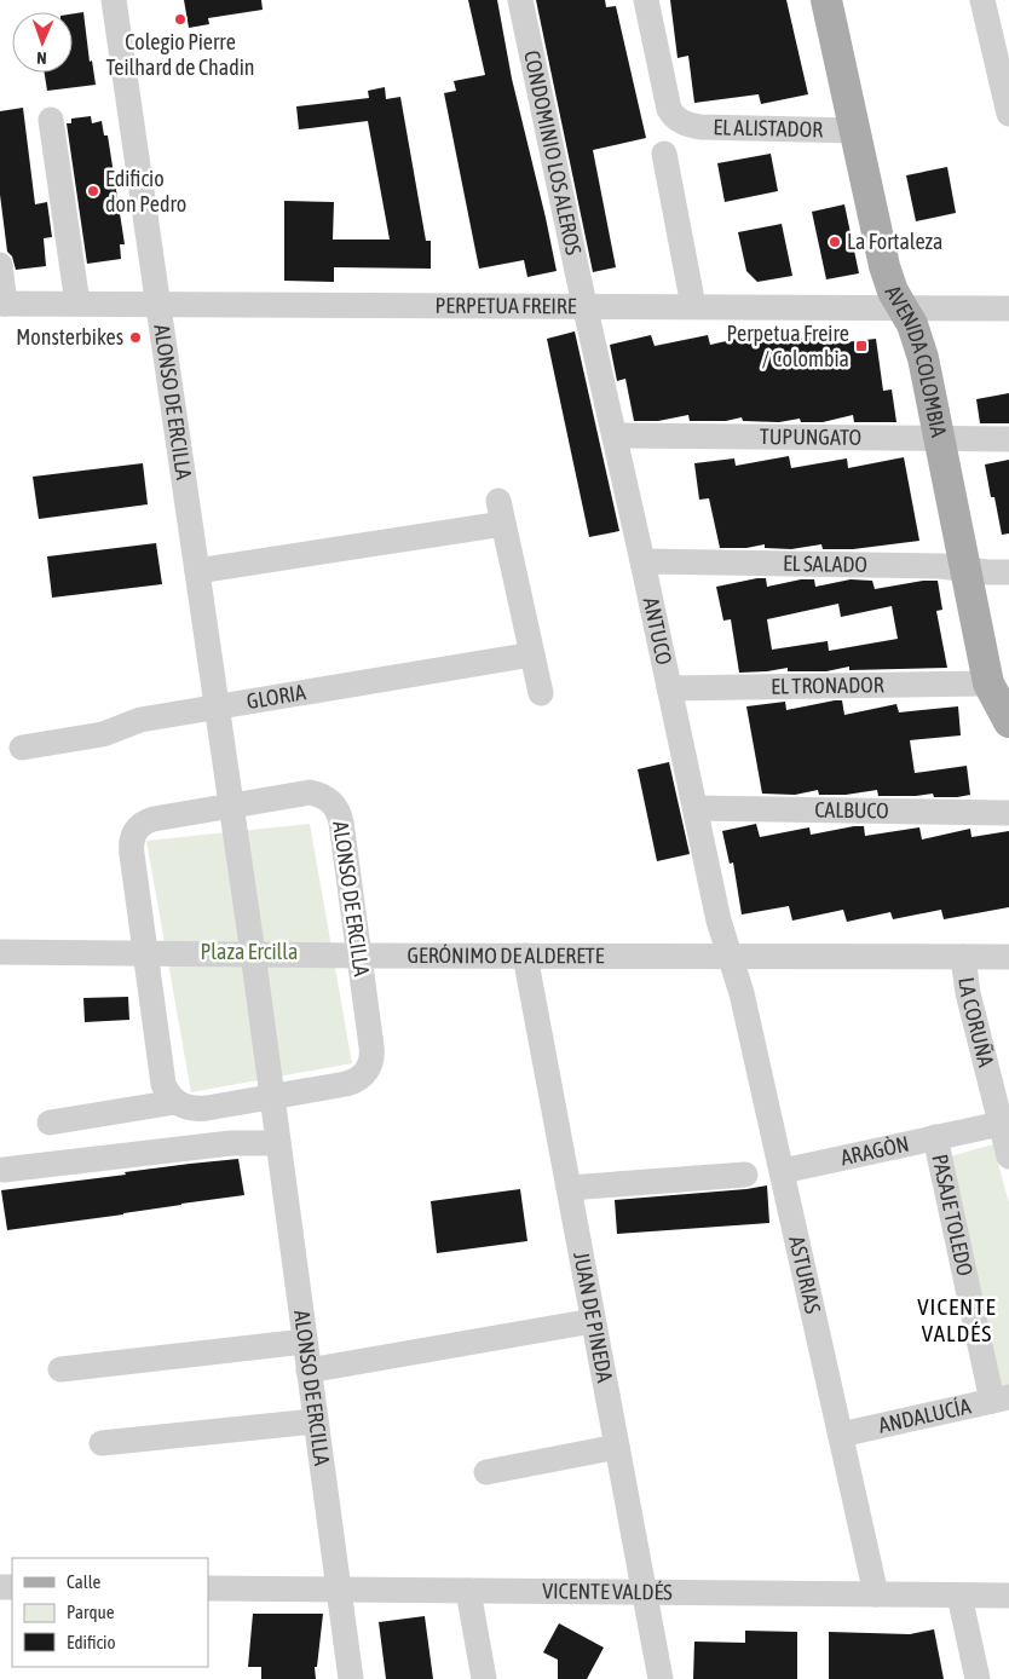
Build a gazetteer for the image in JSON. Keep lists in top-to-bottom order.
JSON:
{
  "streets": {
    "main road": ["AVENIDA COLOMBIA"],
    "street": [
      "EL ALISTADOR",
      "CONDOMINIO LOS ALEROS",
      "PERPETUA FREIRE",
      "ALONSO DE ERCILLA",
      "TUPUNGATO",
      "EL SALADO",
      "ANTUCO",
      "EL TRONADOR",
      "GLORIA",
      "CALBUCO",
      "GERÓNIMO DE ALDERETE",
      "LA CORUÑA",
      "ARAGÒN",
      "PASAJE TOLEDO",
      "ASTURIAS",
      "JUAN DE PINEDA",
      "ANDALUCÍA",
      "VICENTE VALDÉS"
    ]
  },
  "crossings": [
    ["EL ALISTADOR", "AVENIDA COLOMBIA"],
    ["CONDOMINIO LOS ALEROS", "PERPETUA FREIRE"],
    ["CONDOMINIO LOS ALEROS", "ANTUCO"],
    ["PERPETUA FREIRE", "AVENIDA COLOMBIA"],
    ["PERPETUA FREIRE", "ALONSO DE ERCILLA"],
    ["PERPETUA FREIRE", "ANTUCO"],
    ["AVENIDA COLOMBIA", "TUPUNGATO"],
    ["AVENIDA COLOMBIA", "EL SALADO"],
    ["AVENIDA COLOMBIA", "EL TRONADOR"],
    ["ALONSO DE ERCILLA", "GLORIA"],
    ["ALONSO DE ERCILLA", "GERÓNIMO DE ALDERETE"],
    ["ALONSO DE ERCILLA", "VICENTE VALDÉS"],
    ["TUPUNGATO", "ANTUCO"],
    ["EL SALADO", "ANTUCO"],
    ["ANTUCO", "EL TRONADOR"],
    ["ANTUCO", "CALBUCO"],
    ["ANTUCO", "GERÓNIMO DE ALDERETE"],
    ["ANTUCO", "ASTURIAS"],
    ["GERÓNIMO DE ALDERETE", "LA CORUÑA"],
    ["GERÓNIMO DE ALDERETE", "ASTURIAS"],
    ["GERÓNIMO DE ALDERETE", "JUAN DE PINEDA"],
    ["LA CORUÑA", "ARAGÒN"],
    ["ARAGÒN", "PASAJE TOLEDO"],
    ["ARAGÒN", "ASTURIAS"],
    ["PASAJE TOLEDO", "ANDALUCÍA"],
    ["ASTURIAS", "ANDALUCÍA"],
    ["ASTURIAS", "VICENTE VALDÉS"],
    ["JUAN DE PINEDA", "VICENTE VALDÉS"]
  ],
  "districts": ["VICENTE VALDÉS"],
  "parks": ["Plaza Ercilla"],
  "places": {
    "other": [
      "Colegio Pierre Teilhard de Chadin",
      "Edificio don Pedro",
      "La Fortaleza",
      "Monsterbikes"
    ],
    "transit": ["Perpetua Freire / Colombia"]
  },
  "legend": ["Calle", "Parque", "Edificio"],
  "north": "bottom"
}
